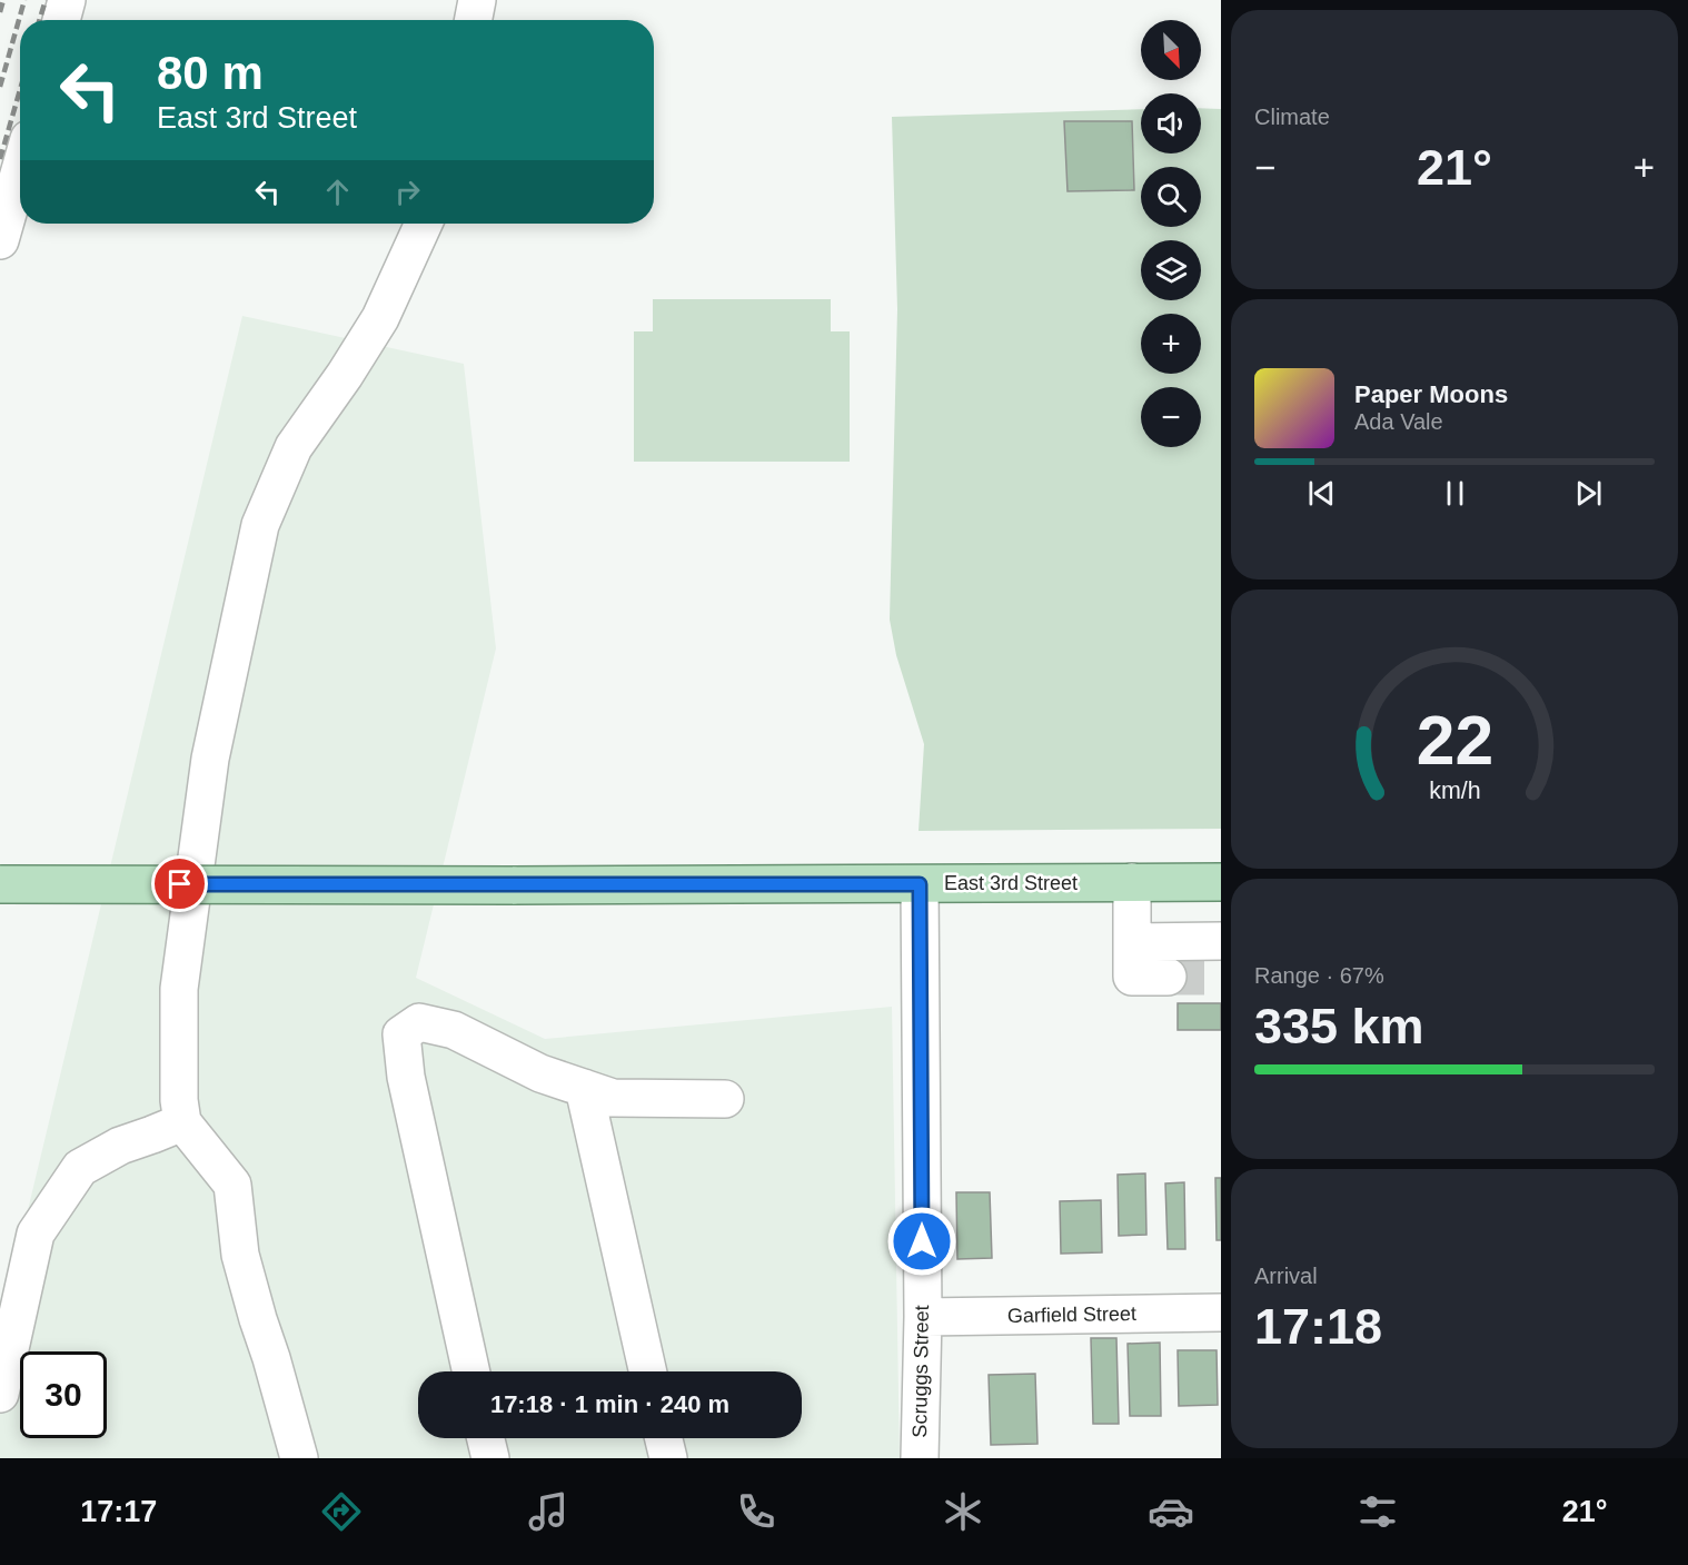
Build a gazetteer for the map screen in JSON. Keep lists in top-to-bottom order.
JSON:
{
  "streets": {
    "main road": ["East 3rd Street"],
    "street": ["Garfield Street", "Scruggs Street"]
  },
  "crossings": [
    ["East 3rd Street", "Scruggs Street"],
    ["Garfield Street", "Scruggs Street"]
  ],
  "north": "bottom right",
  "page": {
    "tile": [
      "Climate",
      ["Range · 67%", "335 km"],
      ["Arrival", "17:18"]
    ],
    "map_buttons": ["+", "−"],
    "turn": ["80 m", "East 3rd Street"],
    "heat": ["−", "21°", "+"],
    "song": ["Paper Moons", "Ada Vale"],
    "limit": "30",
    "trip": "17:18 · 1 min · 240 m",
    "tabs": ["17:17", "21°"],
    "gauge": ["22", "km/h"]
  }
}
